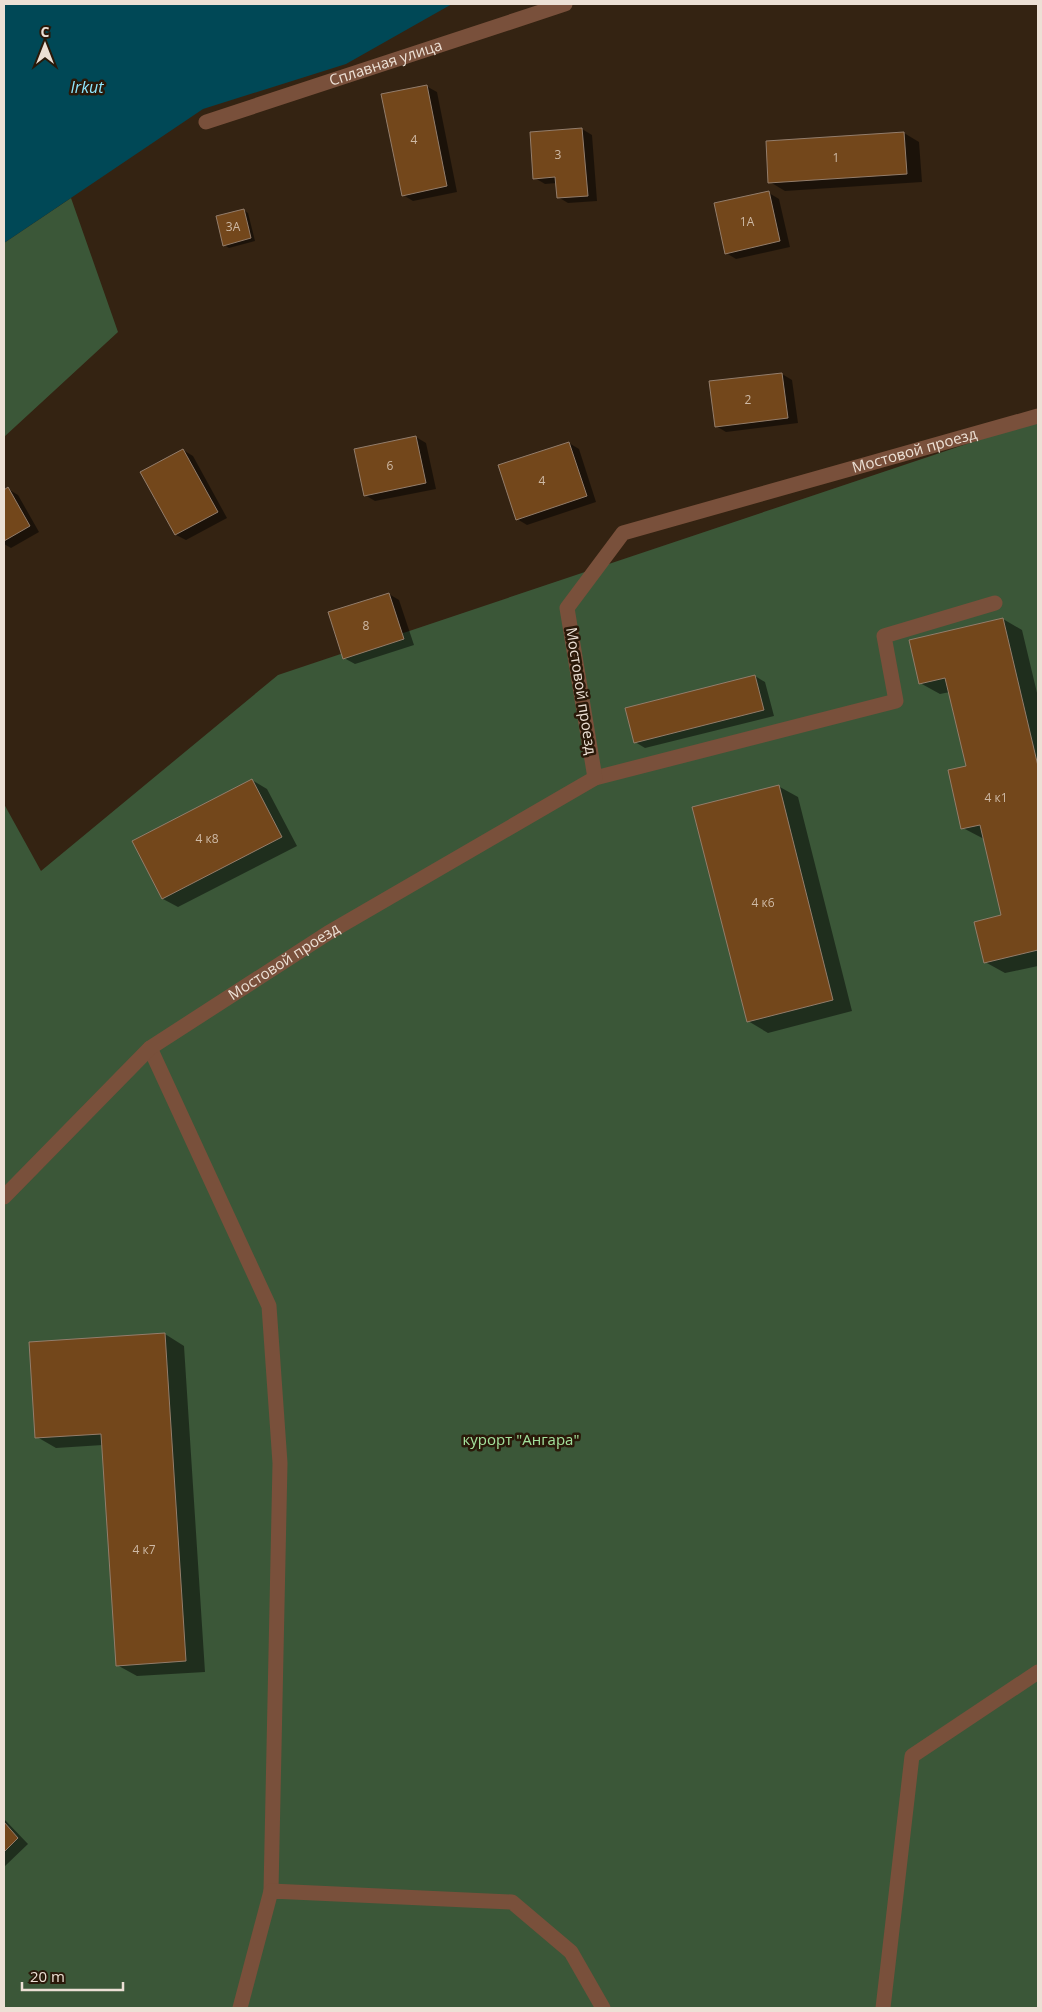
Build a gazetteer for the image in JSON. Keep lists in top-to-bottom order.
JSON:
{
  "streets": {
    "lane": ["Сплавная улица", "Мостовой проезд"]
  },
  "water": ["Irkut"],
  "parks": ["курорт \"Ангара\""],
  "house_numbers": [
    "4",
    "3",
    "1",
    "1А",
    "3А",
    "2",
    "6",
    "4",
    "8",
    "4 к1",
    "4 к8",
    "4 к6",
    "4 к7"
  ],
  "scale_bar": "20 m",
  "north": "top"
}
